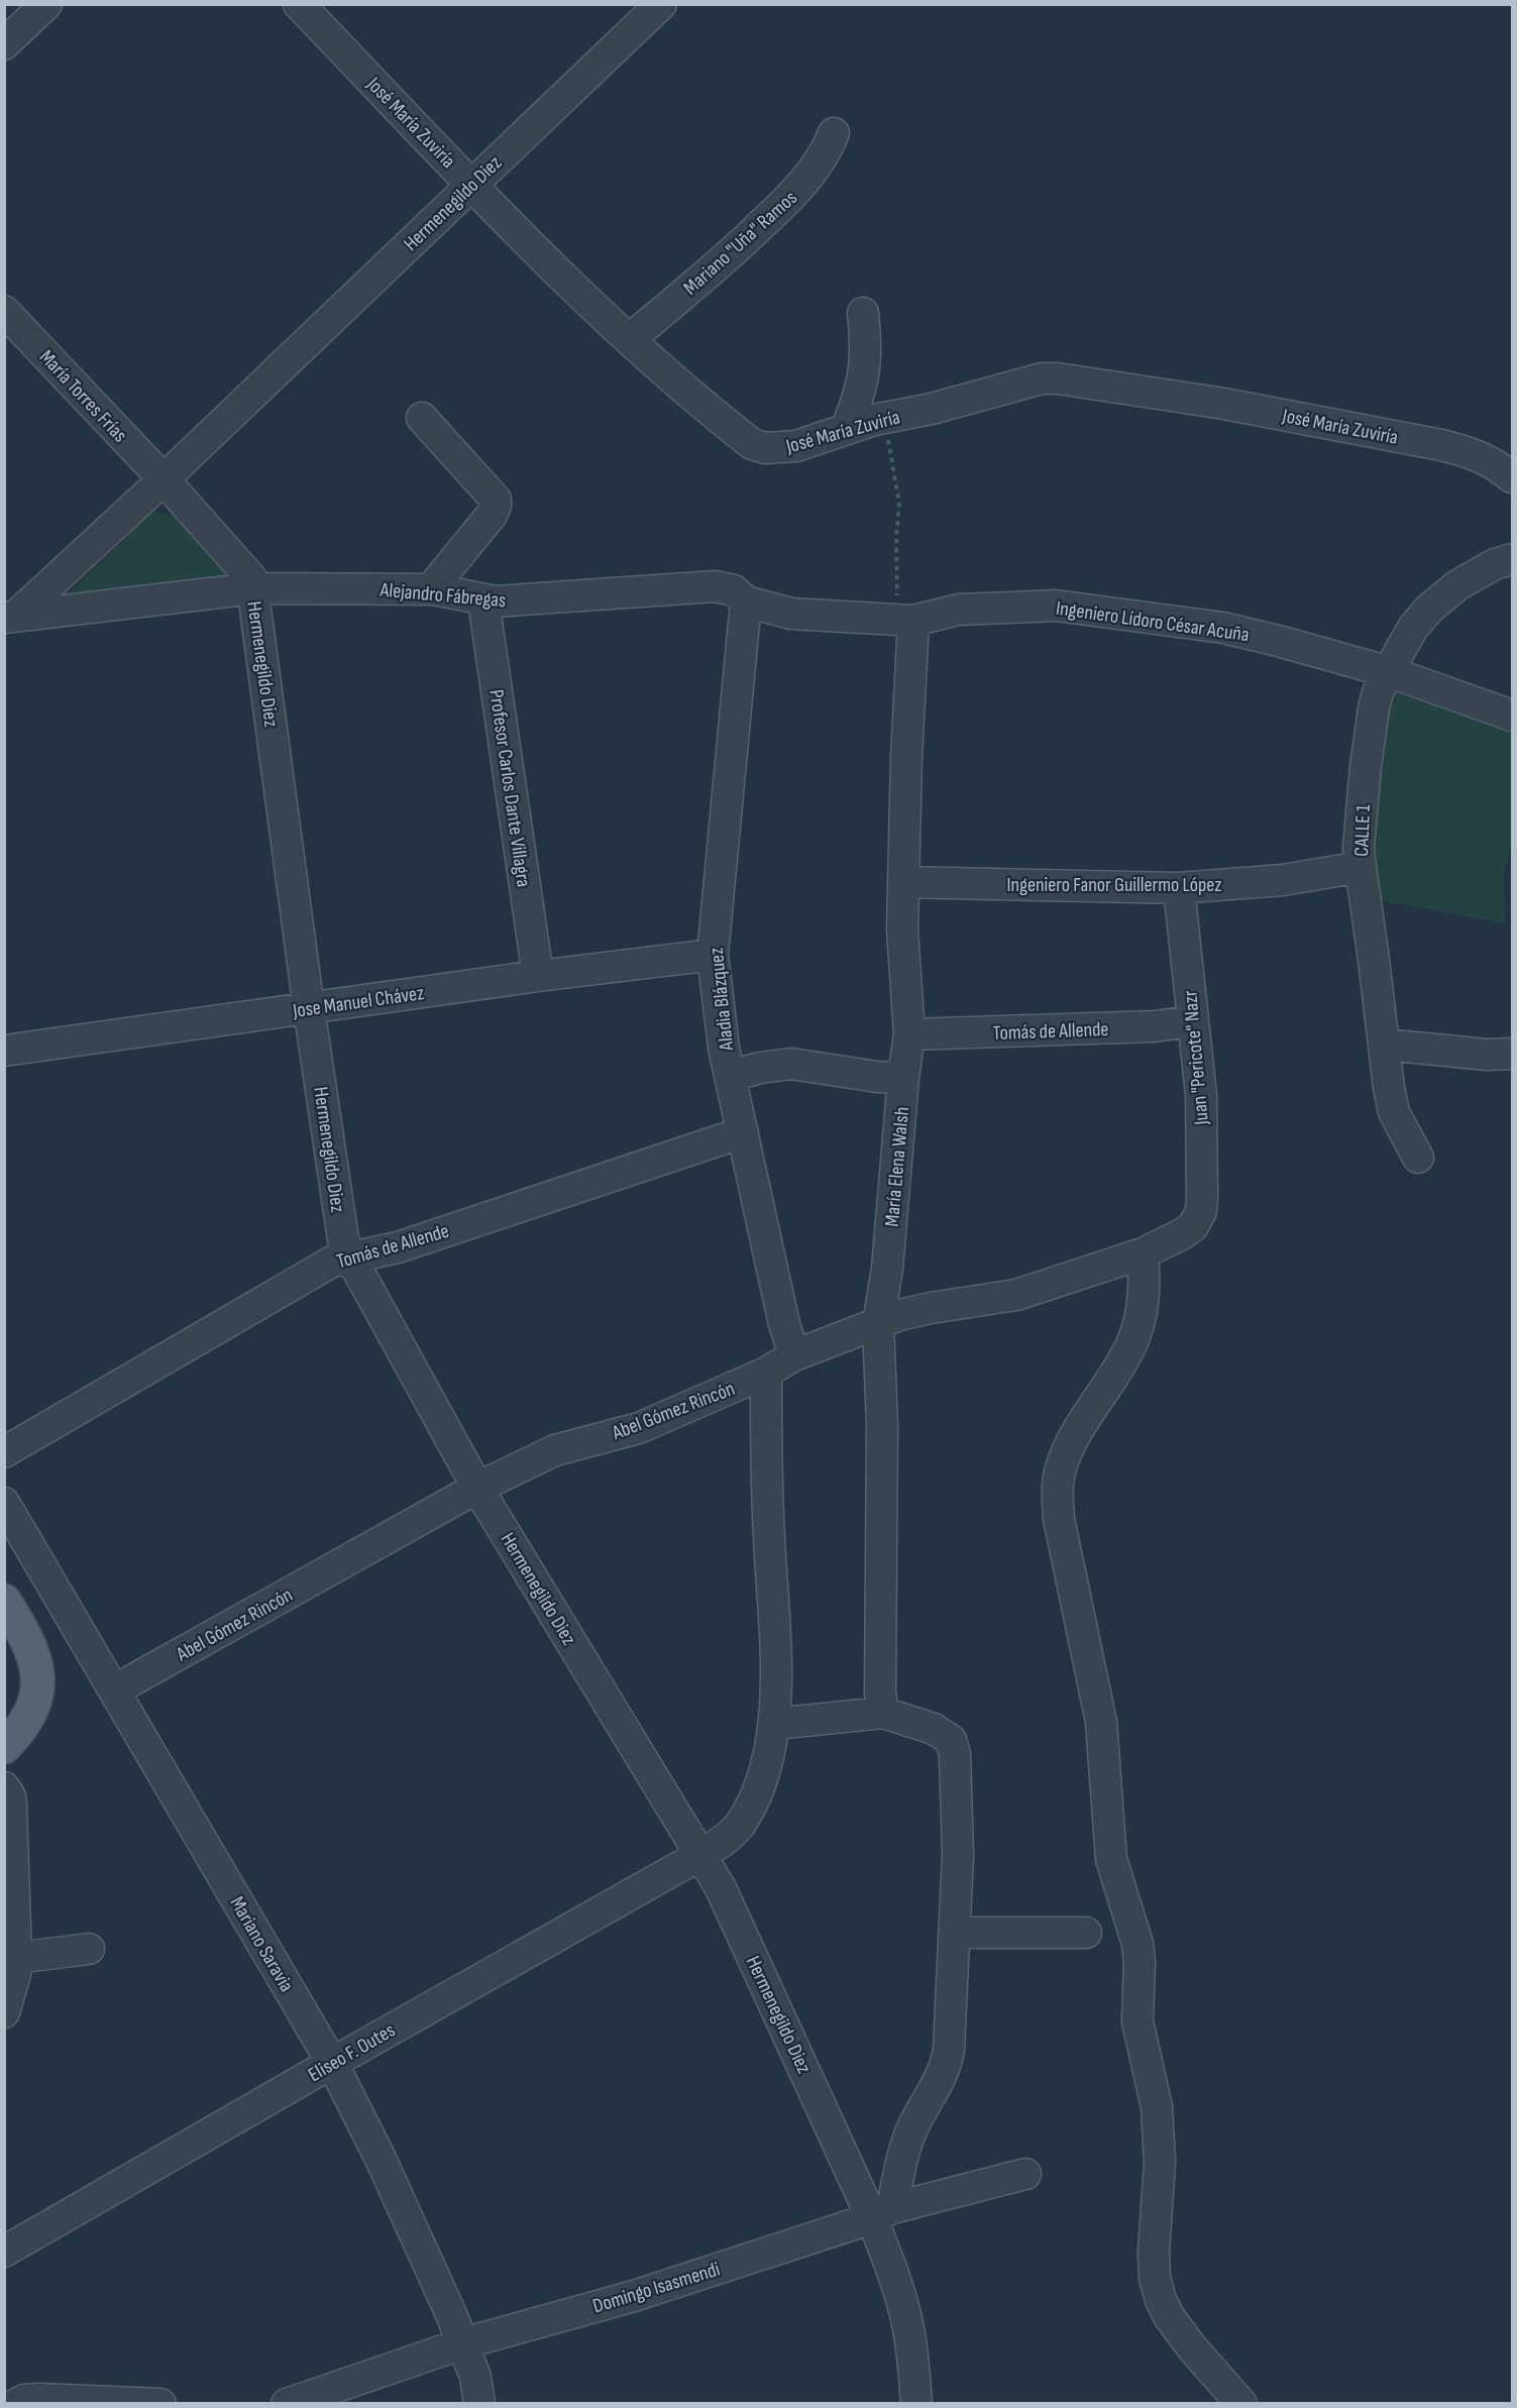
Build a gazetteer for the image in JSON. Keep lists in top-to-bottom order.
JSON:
{
  "streets": {
    "street": [
      "José María Zuviría",
      "Hermenegildo Diez",
      "Mariano \"Uña\" Ramos",
      "María Torres Frías",
      "Alejandro Fábregas",
      "Ingeniero Lídoro César Acuña",
      "Profesor Carlos Dante Villagra",
      "CALLE 1",
      "Ingeniero Fanor Guillermo López",
      "Aladia Blázquez",
      "Jose Manuel Chávez",
      "Tomás de Allende",
      "Juan \"Pericote\" Nazr",
      "María Elena Walsh",
      "Abel Gómez Rincón",
      "Mariano Saravia",
      "Eliseo F. Outes",
      "Domingo Isasmendi"
    ]
  },
  "crossings": [
    ["José María Zuviría", "Hermenegildo Diez"],
    ["José María Zuviría", "Mariano \"Uña\" Ramos"],
    ["Hermenegildo Diez", "María Torres Frías"],
    ["Hermenegildo Diez", "Alejandro Fábregas"],
    ["Hermenegildo Diez", "Jose Manuel Chávez"],
    ["Hermenegildo Diez", "Tomás de Allende"],
    ["Hermenegildo Diez", "Abel Gómez Rincón"],
    ["Hermenegildo Diez", "Eliseo F. Outes"],
    ["Hermenegildo Diez", "Domingo Isasmendi"],
    ["Alejandro Fábregas", "Ingeniero Lídoro César Acuña"],
    ["Alejandro Fábregas", "Profesor Carlos Dante Villagra"],
    ["Alejandro Fábregas", "Aladia Blázquez"],
    ["Alejandro Fábregas", "María Elena Walsh"],
    ["Ingeniero Lídoro César Acuña", "CALLE 1"],
    ["Ingeniero Lídoro César Acuña", "María Elena Walsh"],
    ["Profesor Carlos Dante Villagra", "Jose Manuel Chávez"],
    ["CALLE 1", "Ingeniero Fanor Guillermo López"],
    ["Ingeniero Fanor Guillermo López", "Juan \"Pericote\" Nazr"],
    ["Ingeniero Fanor Guillermo López", "María Elena Walsh"],
    ["Aladia Blázquez", "Jose Manuel Chávez"],
    ["Aladia Blázquez", "Tomás de Allende"],
    ["Aladia Blázquez", "Abel Gómez Rincón"],
    ["Tomás de Allende", "Juan \"Pericote\" Nazr"],
    ["Tomás de Allende", "María Elena Walsh"],
    ["Juan \"Pericote\" Nazr", "Abel Gómez Rincón"],
    ["María Elena Walsh", "Abel Gómez Rincón"],
    ["Abel Gómez Rincón", "Mariano Saravia"],
    ["Abel Gómez Rincón", "Eliseo F. Outes"],
    ["Mariano Saravia", "Eliseo F. Outes"],
    ["Mariano Saravia", "Domingo Isasmendi"]
  ]
}
